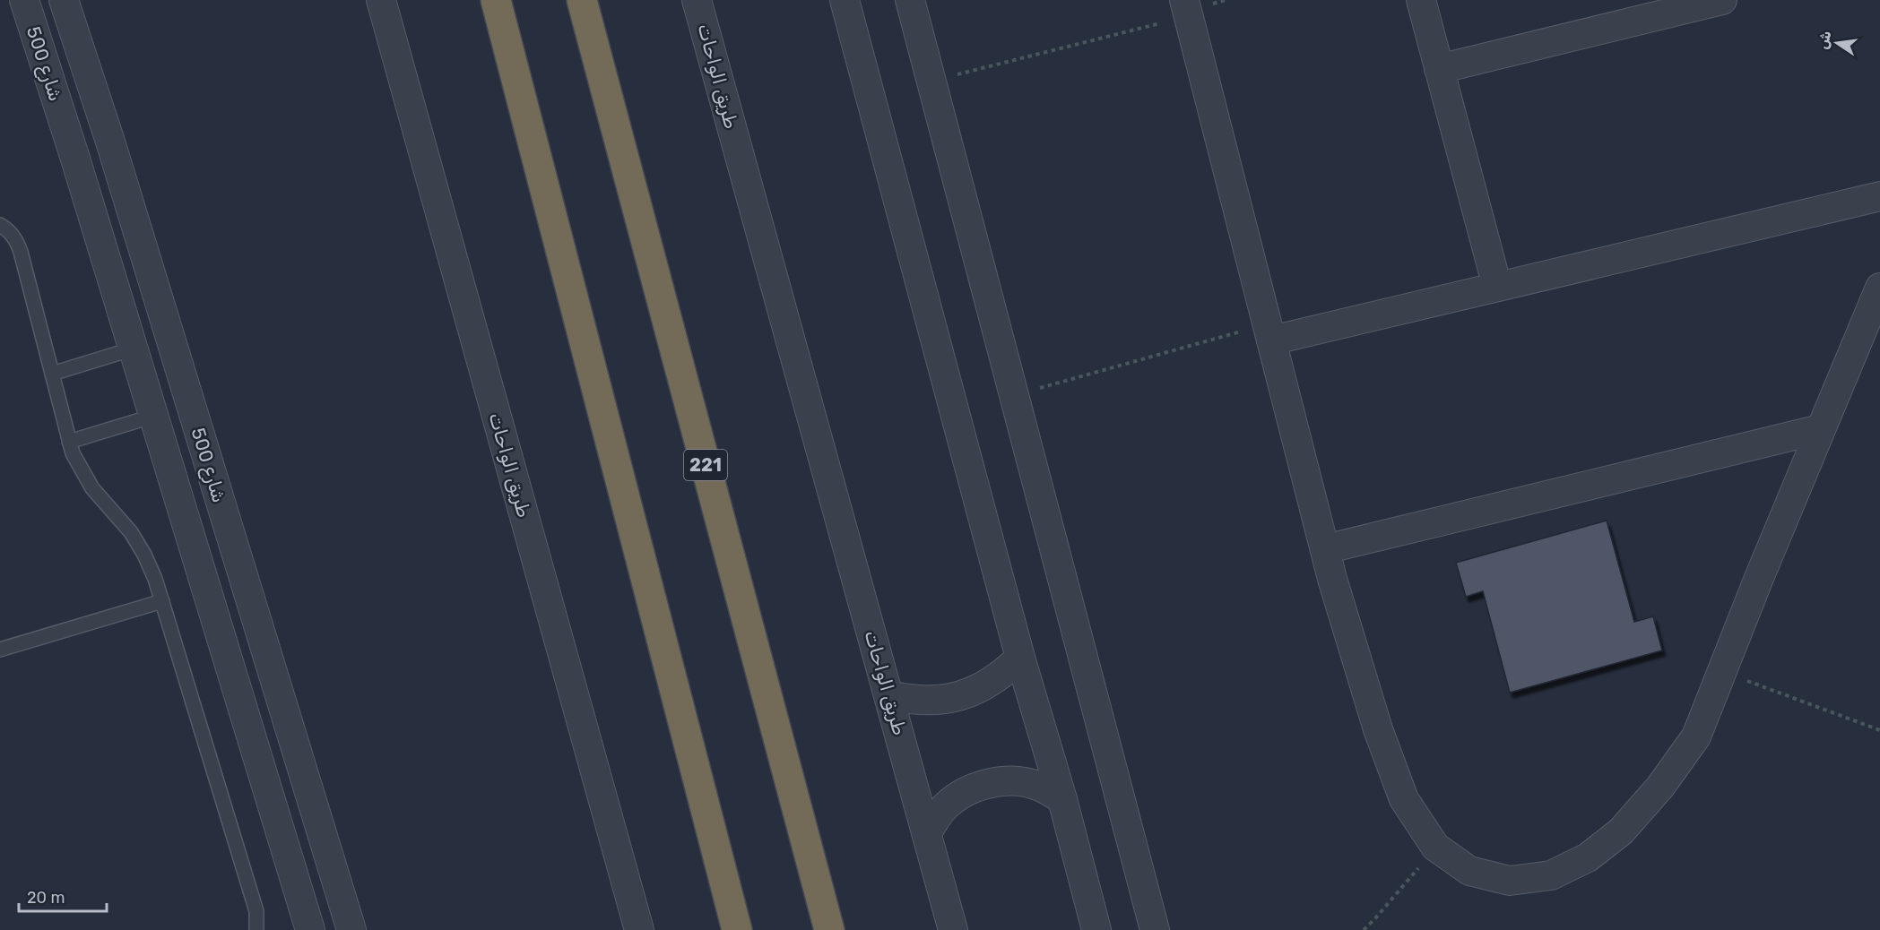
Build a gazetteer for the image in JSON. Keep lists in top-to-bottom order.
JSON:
{
  "streets": {
    "highway": ["221"],
    "street": ["شارع 500", "طريق الواحات"]
  },
  "scale_bar": "20 m",
  "north": "left"
}
